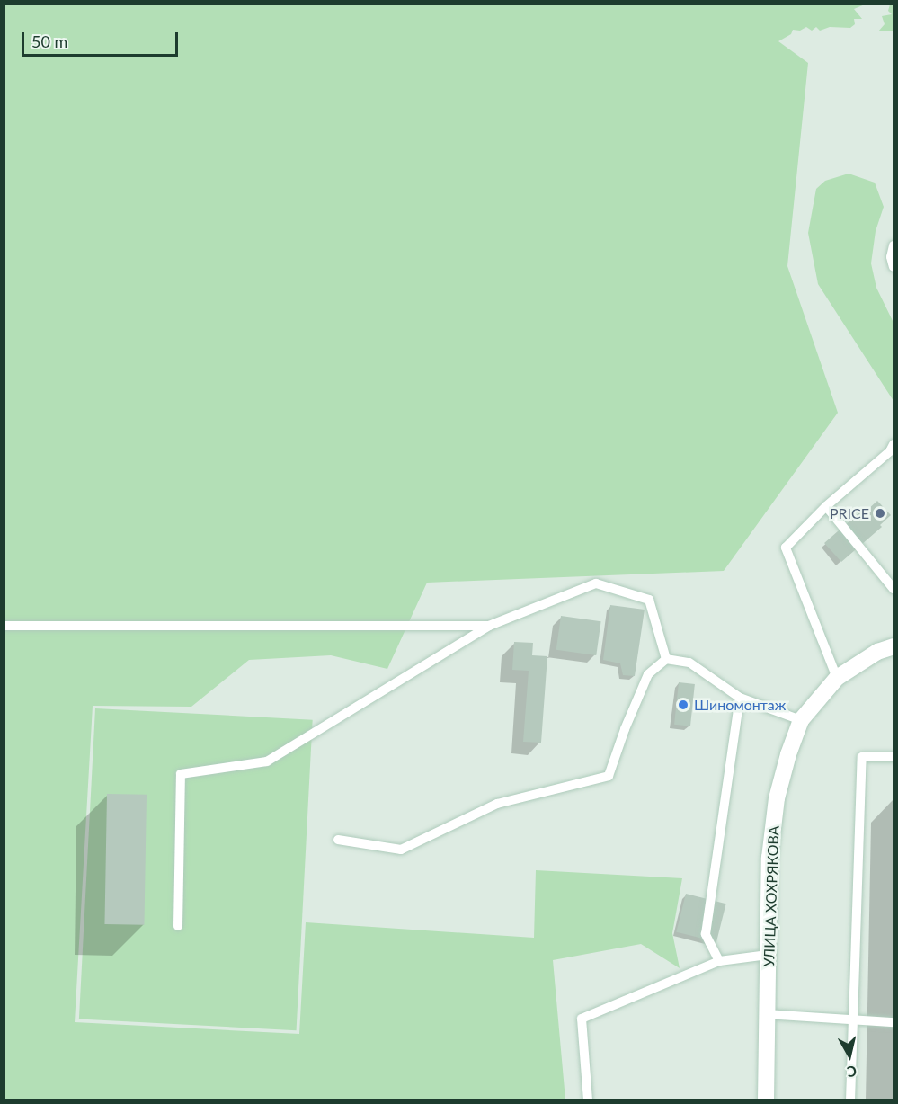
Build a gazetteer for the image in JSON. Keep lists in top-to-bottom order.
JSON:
{
  "streets": {
    "main road": ["УЛИЦА ХОХРЯКОВА"]
  },
  "places": ["PRICE", "Шиномонтаж"],
  "scale_bar": "50 m",
  "north": "bottom"
}
